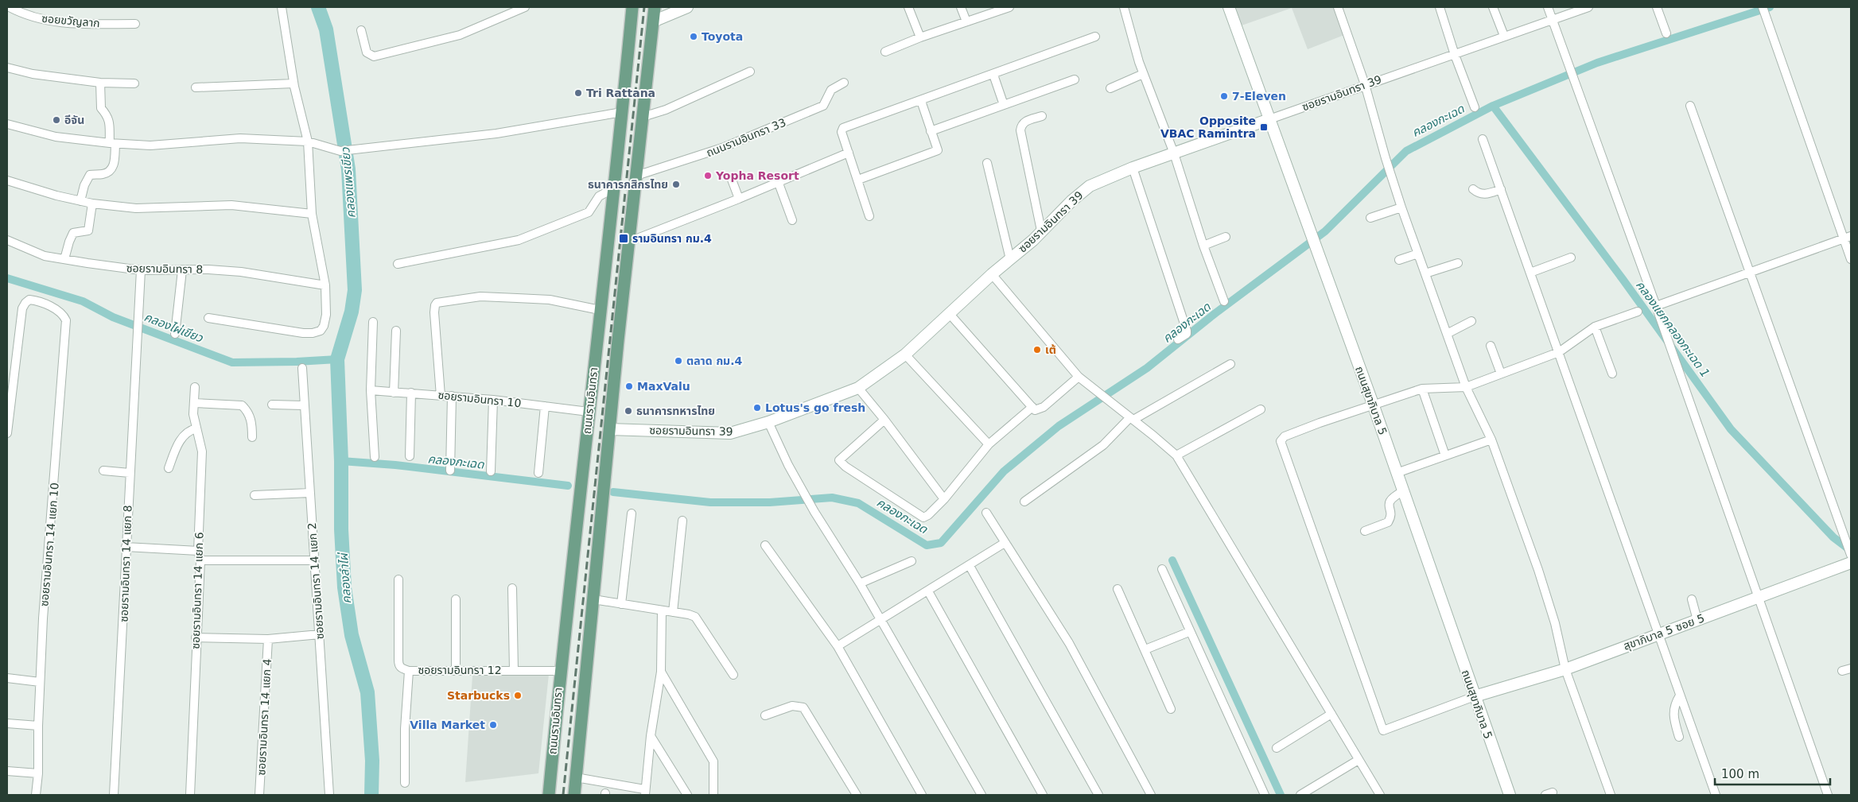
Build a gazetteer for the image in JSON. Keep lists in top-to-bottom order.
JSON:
{
  "streets": {
    "main road": ["ถนนรามอินทรา"],
    "street": [
      "ซอยขวัญลาก",
      "ซอยรามอินทรา 39",
      "ถนนรามอินทรา 33",
      "ซอยรามอินทรา 8",
      "ซอยรามอินทรา 10",
      "ถนนสุขาภิบาล 5",
      "ซอยรามอินทรา 14 แยก 10",
      "ซอยรามอินทรา 14 แยก 8",
      "ซอยรามอินทรา 14 แยก 2",
      "ซอยรามอินทรา 14 แยก 6",
      "สุขาภิบาล 5 ซอย 5",
      "ซอยรามอินทรา 12",
      "ซอยรามอินทรา 14 แยก 4"
    ]
  },
  "crossings": [
    ["ซอยรามอินทรา 39", "ถนนรามอินทรา"],
    ["ซอยรามอินทรา 39", "ถนนสุขาภิบาล 5"],
    ["ถนนรามอินทรา 33", "ถนนรามอินทรา"],
    ["ซอยรามอินทรา 8", "ซอยรามอินทรา 14 แยก 8"],
    ["ซอยรามอินทรา 10", "ถนนรามอินทรา"],
    ["ถนนรามอินทรา", "ซอยรามอินทรา 12"],
    ["ถนนสุขาภิบาล 5", "สุขาภิบาล 5 ซอย 5"]
  ],
  "water": [
    "คลองกะเฉด",
    "คลองแพรเขียว",
    "คลองไผ่เขียว",
    "คลองแยกคลองกะเฉด 1",
    "คลองลำไผ่"
  ],
  "places": {
    "other": [
      "Toyota",
      "Tri Rattana",
      "7-Eleven",
      "อีจัน",
      "Yopha Resort",
      "ธนาคารกสิกรไทย",
      "เต้",
      "ตลาด กม.4",
      "MaxValu",
      "Lotus's go fresh",
      "ธนาคารทหารไทย",
      "Starbucks",
      "Villa Market"
    ],
    "transit": ["Opposite VBAC Ramintra", "รามอินทรา กม.4"]
  },
  "scale_bar": "100 m"
}
